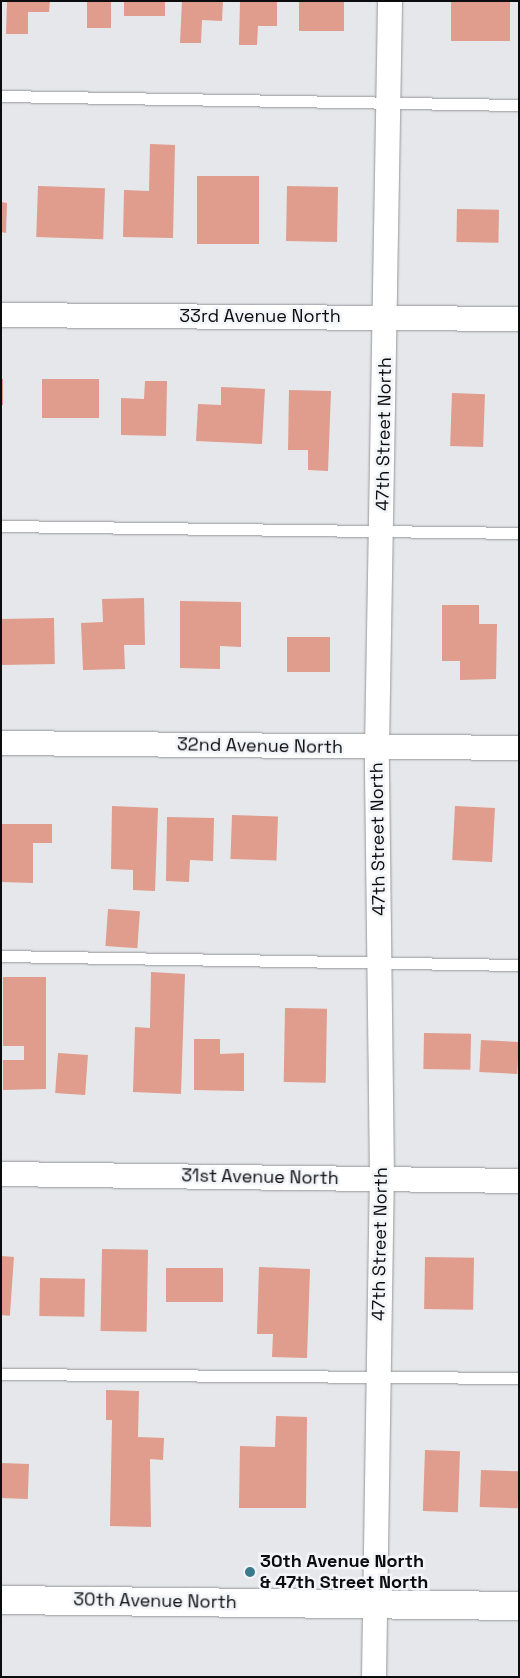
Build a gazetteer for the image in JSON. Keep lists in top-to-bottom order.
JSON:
{
  "streets": {
    "street": [
      "33rd Avenue North",
      "47th Street North",
      "32nd Avenue North",
      "31st Avenue North",
      "30th Avenue North"
    ]
  },
  "crossings": [
    ["33rd Avenue North", "47th Street North"],
    ["47th Street North", "32nd Avenue North"],
    ["47th Street North", "31st Avenue North"],
    ["47th Street North", "30th Avenue North"]
  ],
  "places": ["30th Avenue North & 47th Street North"]
}
